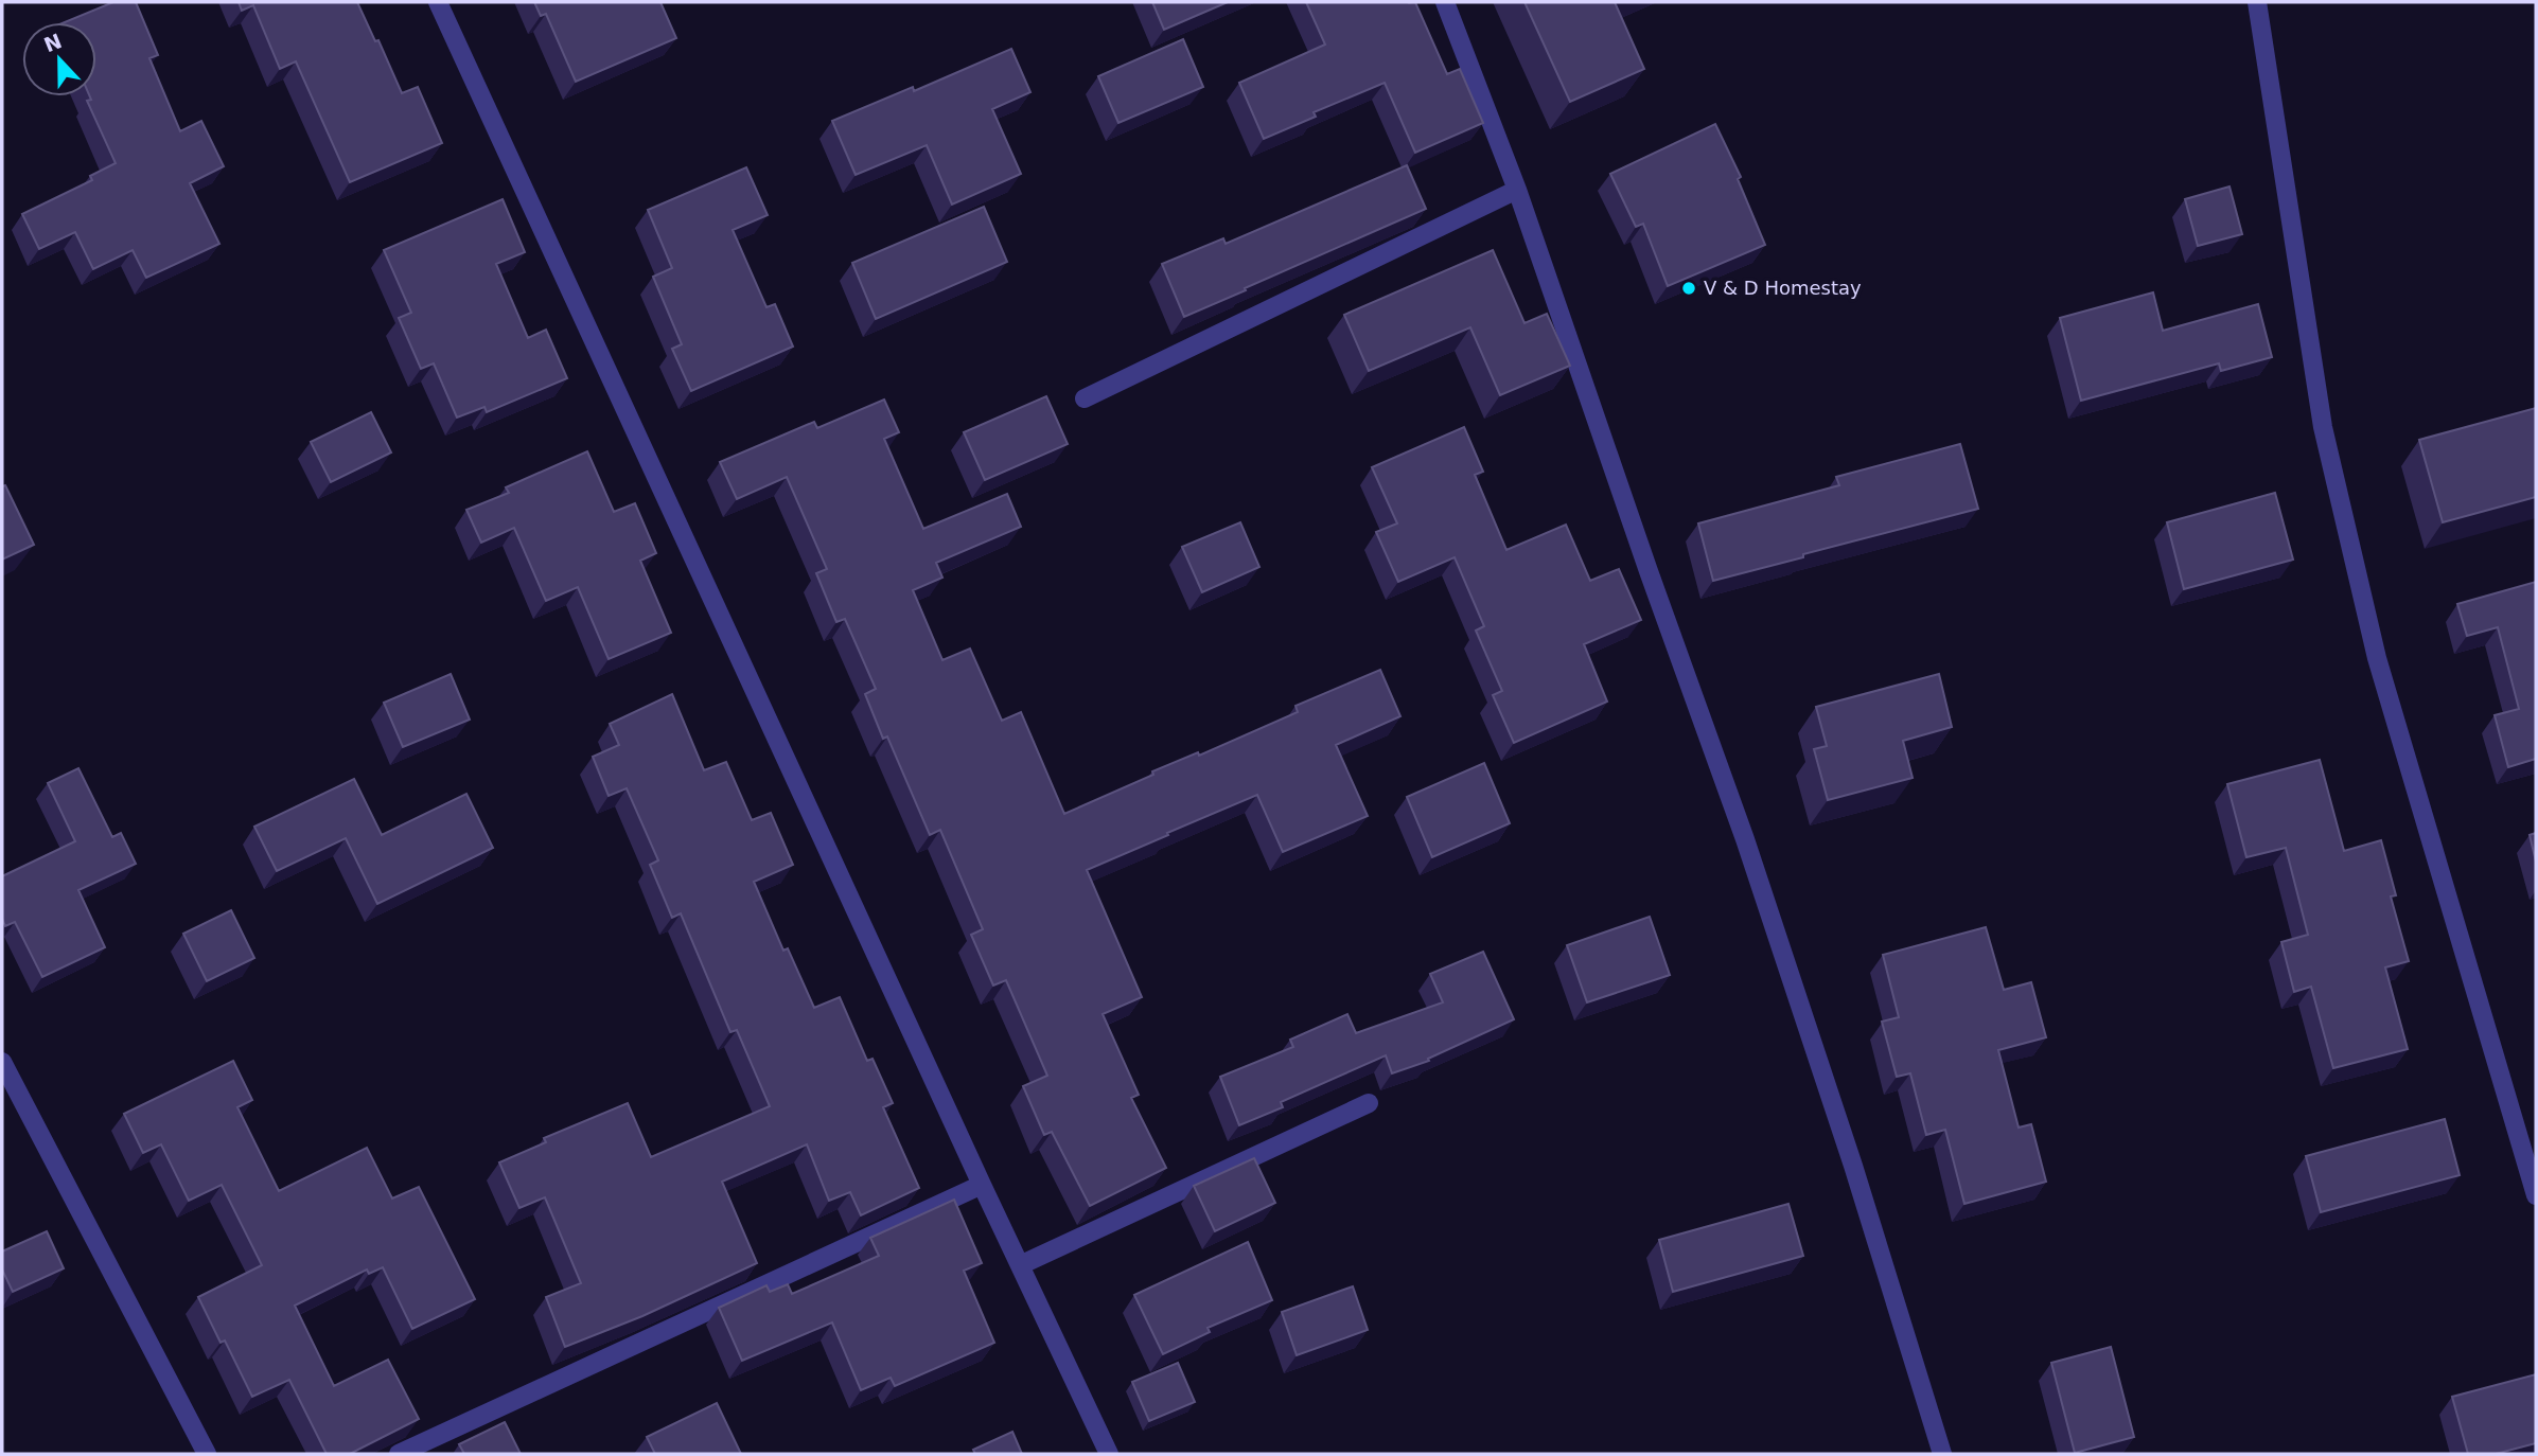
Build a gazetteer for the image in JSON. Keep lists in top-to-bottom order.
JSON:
{
  "places": ["V & D Homestay"],
  "north": "top"
}
